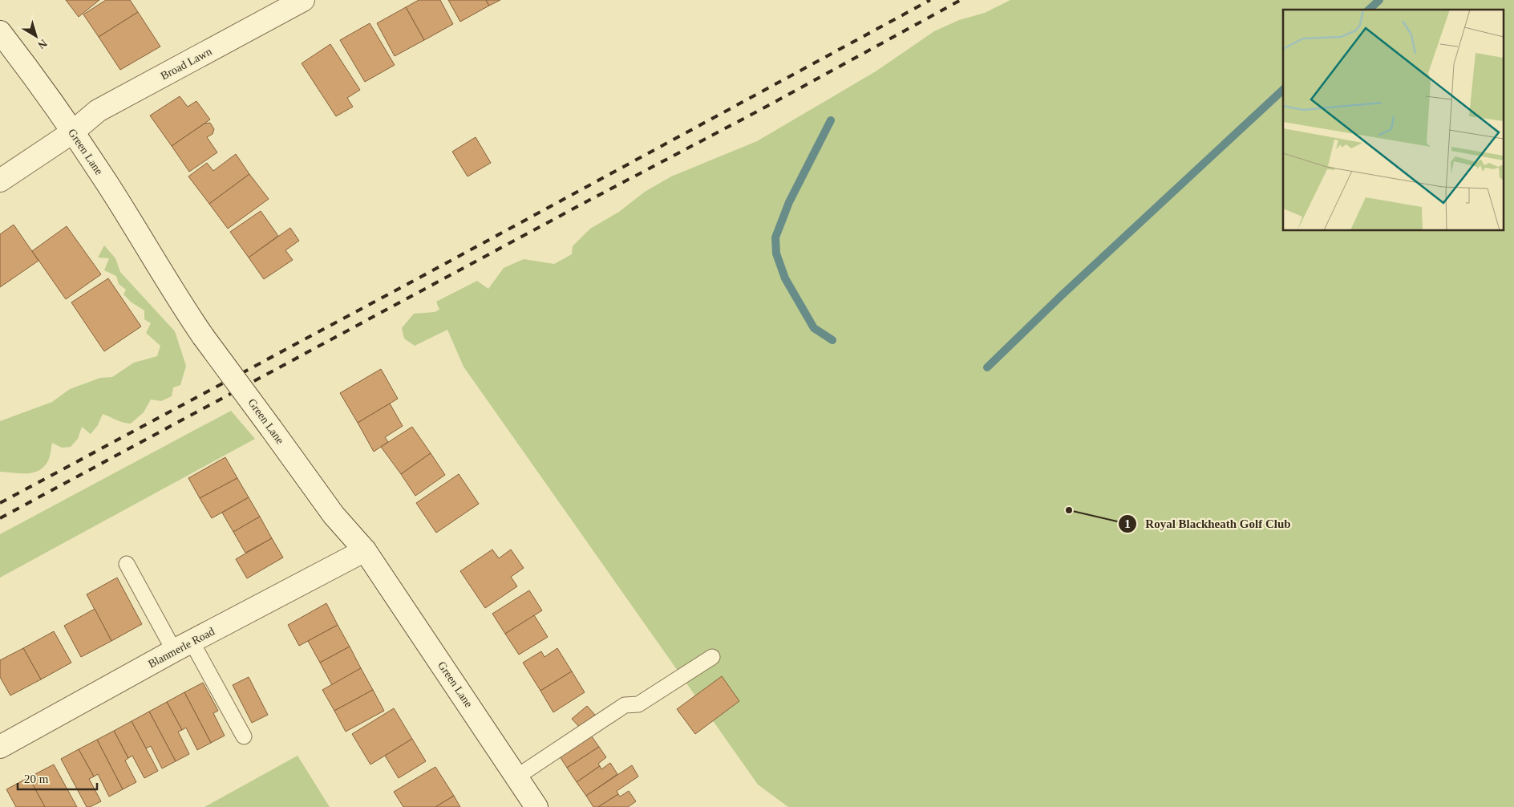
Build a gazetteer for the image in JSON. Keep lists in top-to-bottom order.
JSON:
{
  "streets": {
    "main road": ["Broad Lawn", "Green Lane", "Blanmerle Road"]
  },
  "crossings": [
    ["Broad Lawn", "Green Lane"],
    ["Green Lane", "Blanmerle Road"]
  ],
  "places": ["Royal Blackheath Golf Club"],
  "scale_bar": "20 m",
  "north": "bottom right"
}
